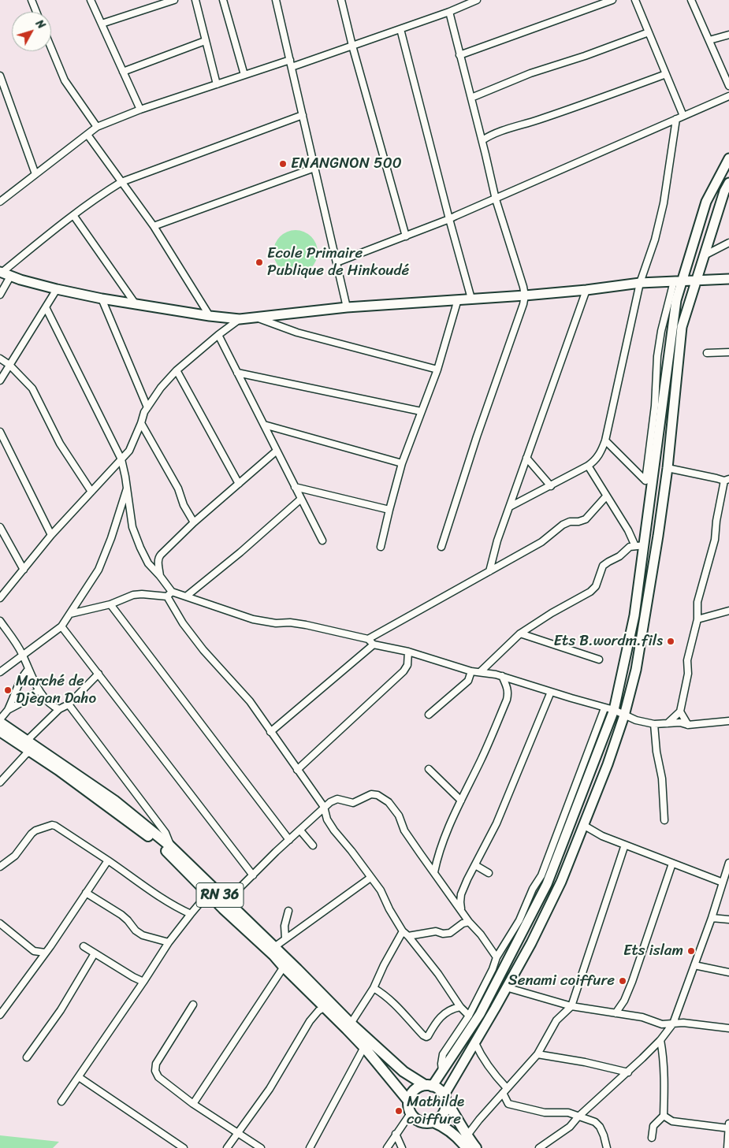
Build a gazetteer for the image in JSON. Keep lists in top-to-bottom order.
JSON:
{
  "streets": {
    "main road": ["RN 36"]
  },
  "places": [
    "ENANGNON 500",
    "Ecole Primaire Publique de Hinkoudé",
    "Ets B.wordm.fils",
    "Marché de Djègan Daho",
    "Ets islam",
    "Senami coiffure",
    "Mathilde coiffure"
  ],
  "north": "top right"
}
